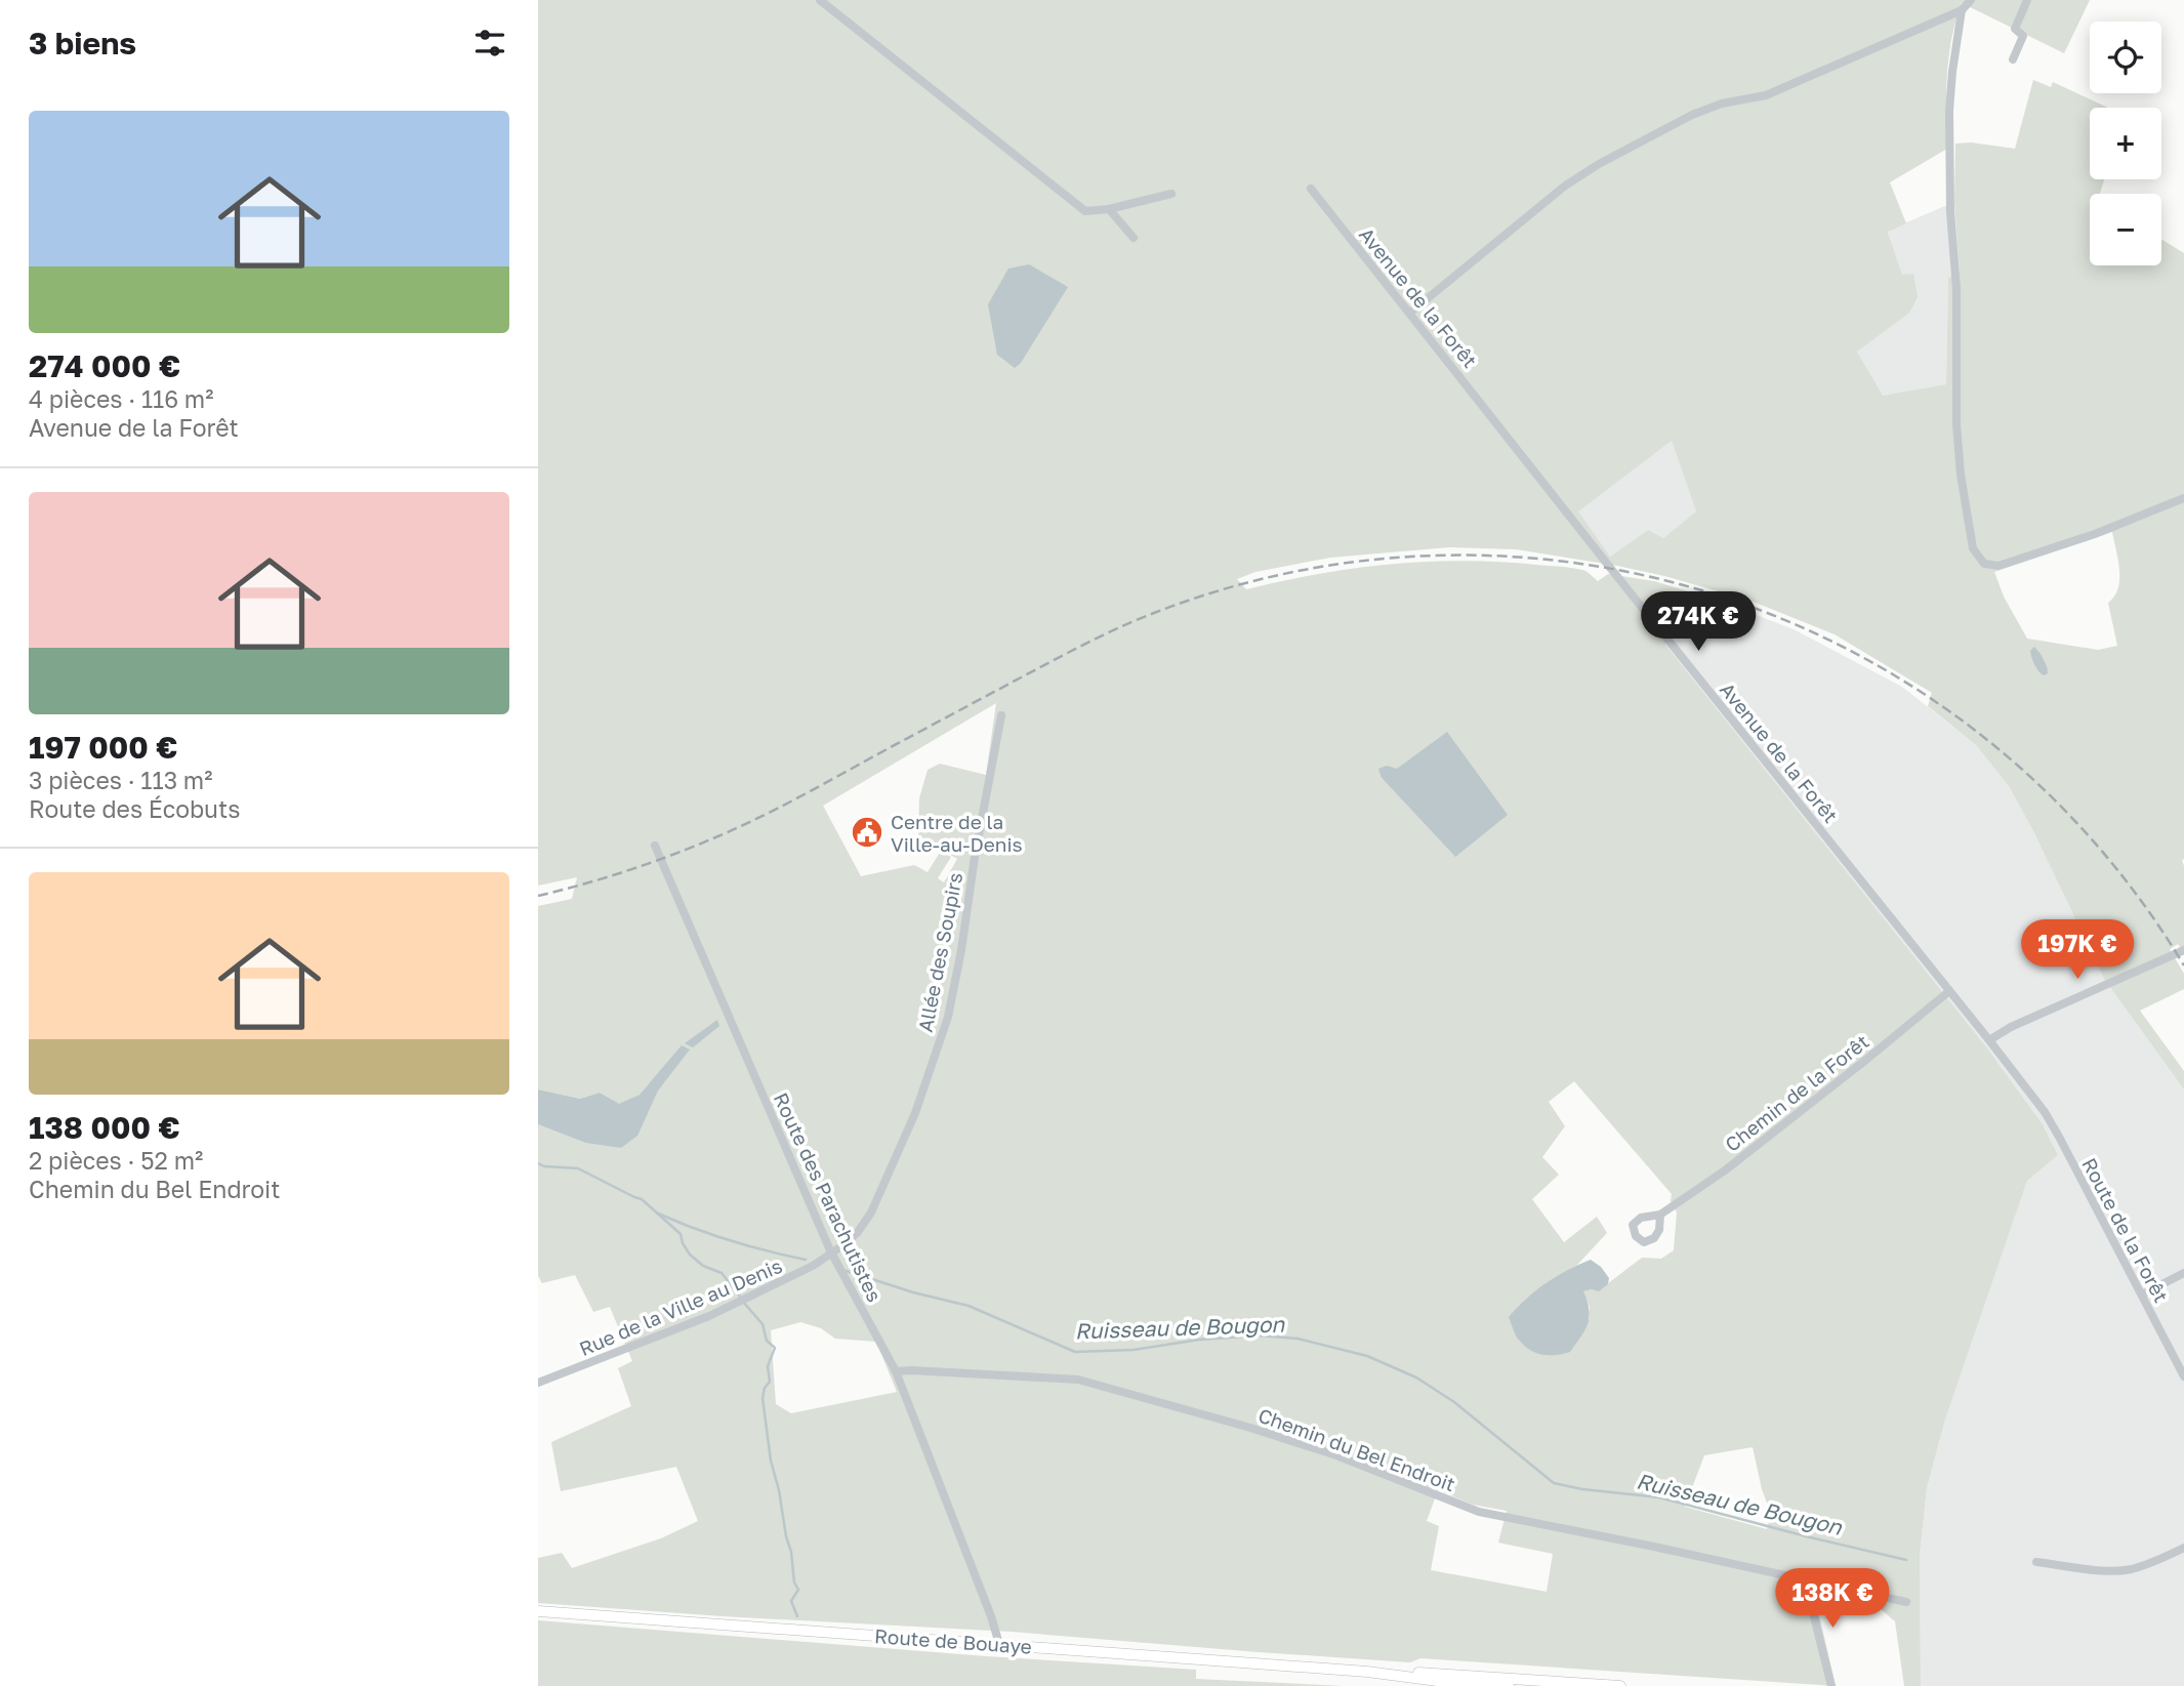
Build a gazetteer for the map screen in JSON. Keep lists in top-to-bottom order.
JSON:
{
  "streets": {
    "main road": ["Route de Bouaye"],
    "street": [
      "Avenue de la Forêt",
      "Allée des Soupirs",
      "Chemin de la Forêt",
      "Route des Parachutistes",
      "Route de la Forêt",
      "Rue de la Ville au Denis",
      "Chemin du Bel Endroit"
    ]
  },
  "crossings": [
    ["Avenue de la Forêt", "Chemin de la Forêt"],
    ["Avenue de la Forêt", "Route de la Forêt"],
    ["Allée des Soupirs", "Route des Parachutistes"],
    ["Allée des Soupirs", "Rue de la Ville au Denis"],
    ["Route des Parachutistes", "Rue de la Ville au Denis"],
    ["Route des Parachutistes", "Chemin du Bel Endroit"],
    ["Route des Parachutistes", "Route de Bouaye"]
  ],
  "water": ["Ruisseau de Bougon"],
  "places": {
    "public building": ["Centre de la Ville-au-Denis"]
  },
  "page": {
    "heading": "3 biens",
    "map_buttons": ["+", "−"],
    "list": [
      {
        "name": "274 000 €",
        "note": "4 pièces · 116 m² · Avenue de la Forêt"
      },
      {
        "name": "197 000 €",
        "note": "3 pièces · 113 m² · Route des Écobuts"
      },
      {
        "name": "138 000 €",
        "note": "2 pièces · 52 m² · Chemin du Bel Endroit"
      }
    ],
    "price": ["274K €", "197K €", "138K €"]
  }
}
